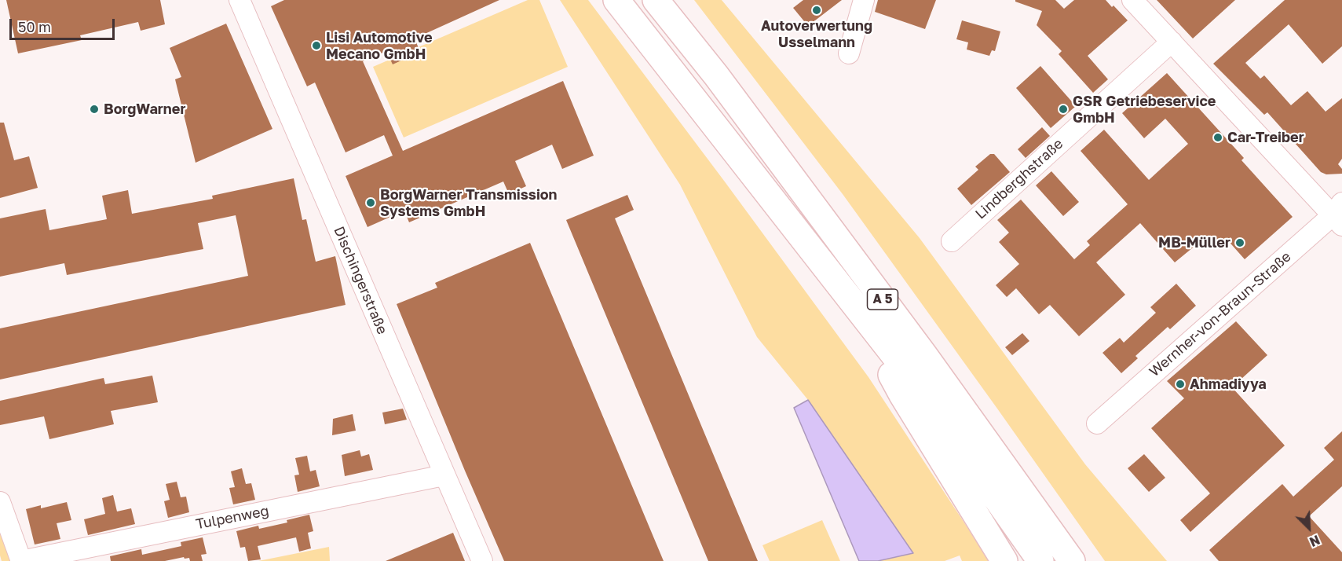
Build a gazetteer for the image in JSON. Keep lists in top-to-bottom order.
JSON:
{
  "streets": {
    "highway": ["A 5"],
    "street": [
      "Lindberghstraße",
      "Dischingerstraße",
      "Wernher-von-Braun-Straße",
      "Tulpenweg"
    ]
  },
  "crossings": [
    ["Dischingerstraße", "Tulpenweg"]
  ],
  "places": [
    "Autoverwertung Usselmann",
    "Lisi Automotive Mecano GmbH",
    "BorgWarner",
    "GSR Getriebeservice GmbH",
    "Car-Treiber",
    "BorgWarner Transmission Systems GmbH",
    "MB-Müller",
    "Ahmadiyya"
  ],
  "scale_bar": "50 m",
  "north": "bottom right"
}
